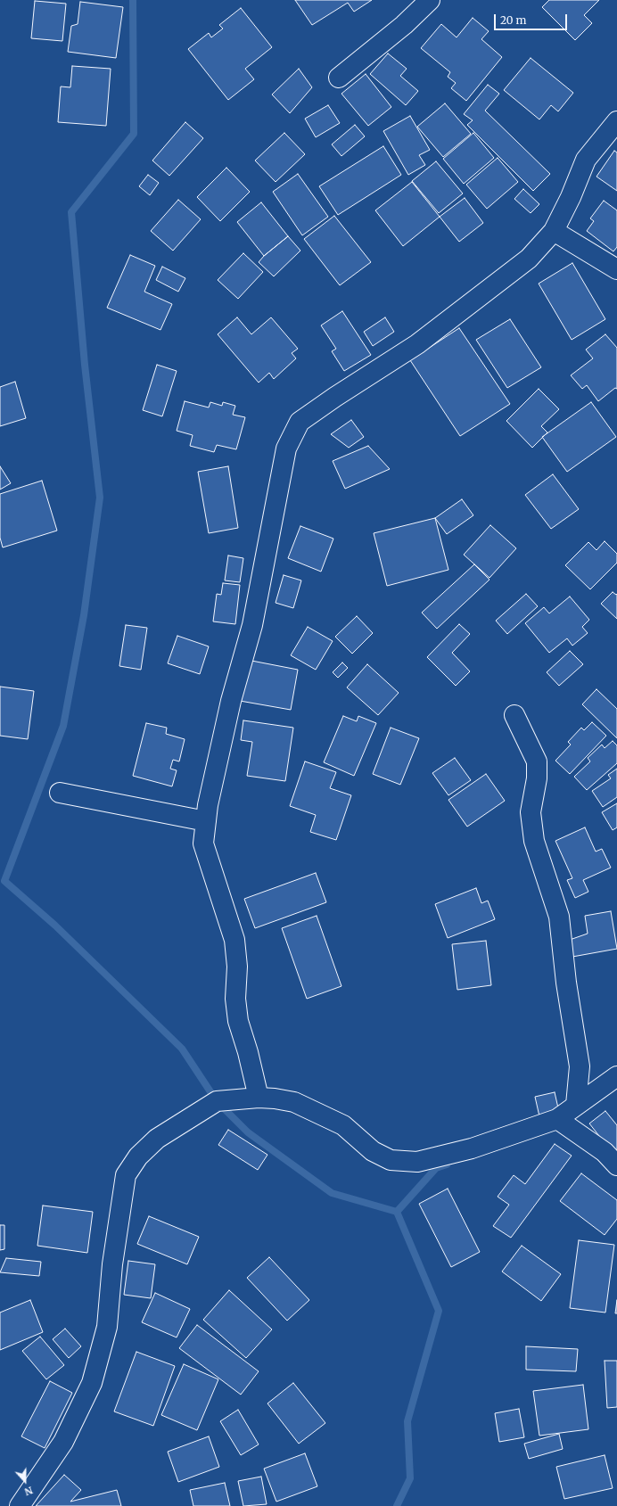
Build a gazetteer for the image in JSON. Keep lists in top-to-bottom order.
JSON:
{
  "scale_bar": "20 m",
  "north": "bottom"
}
